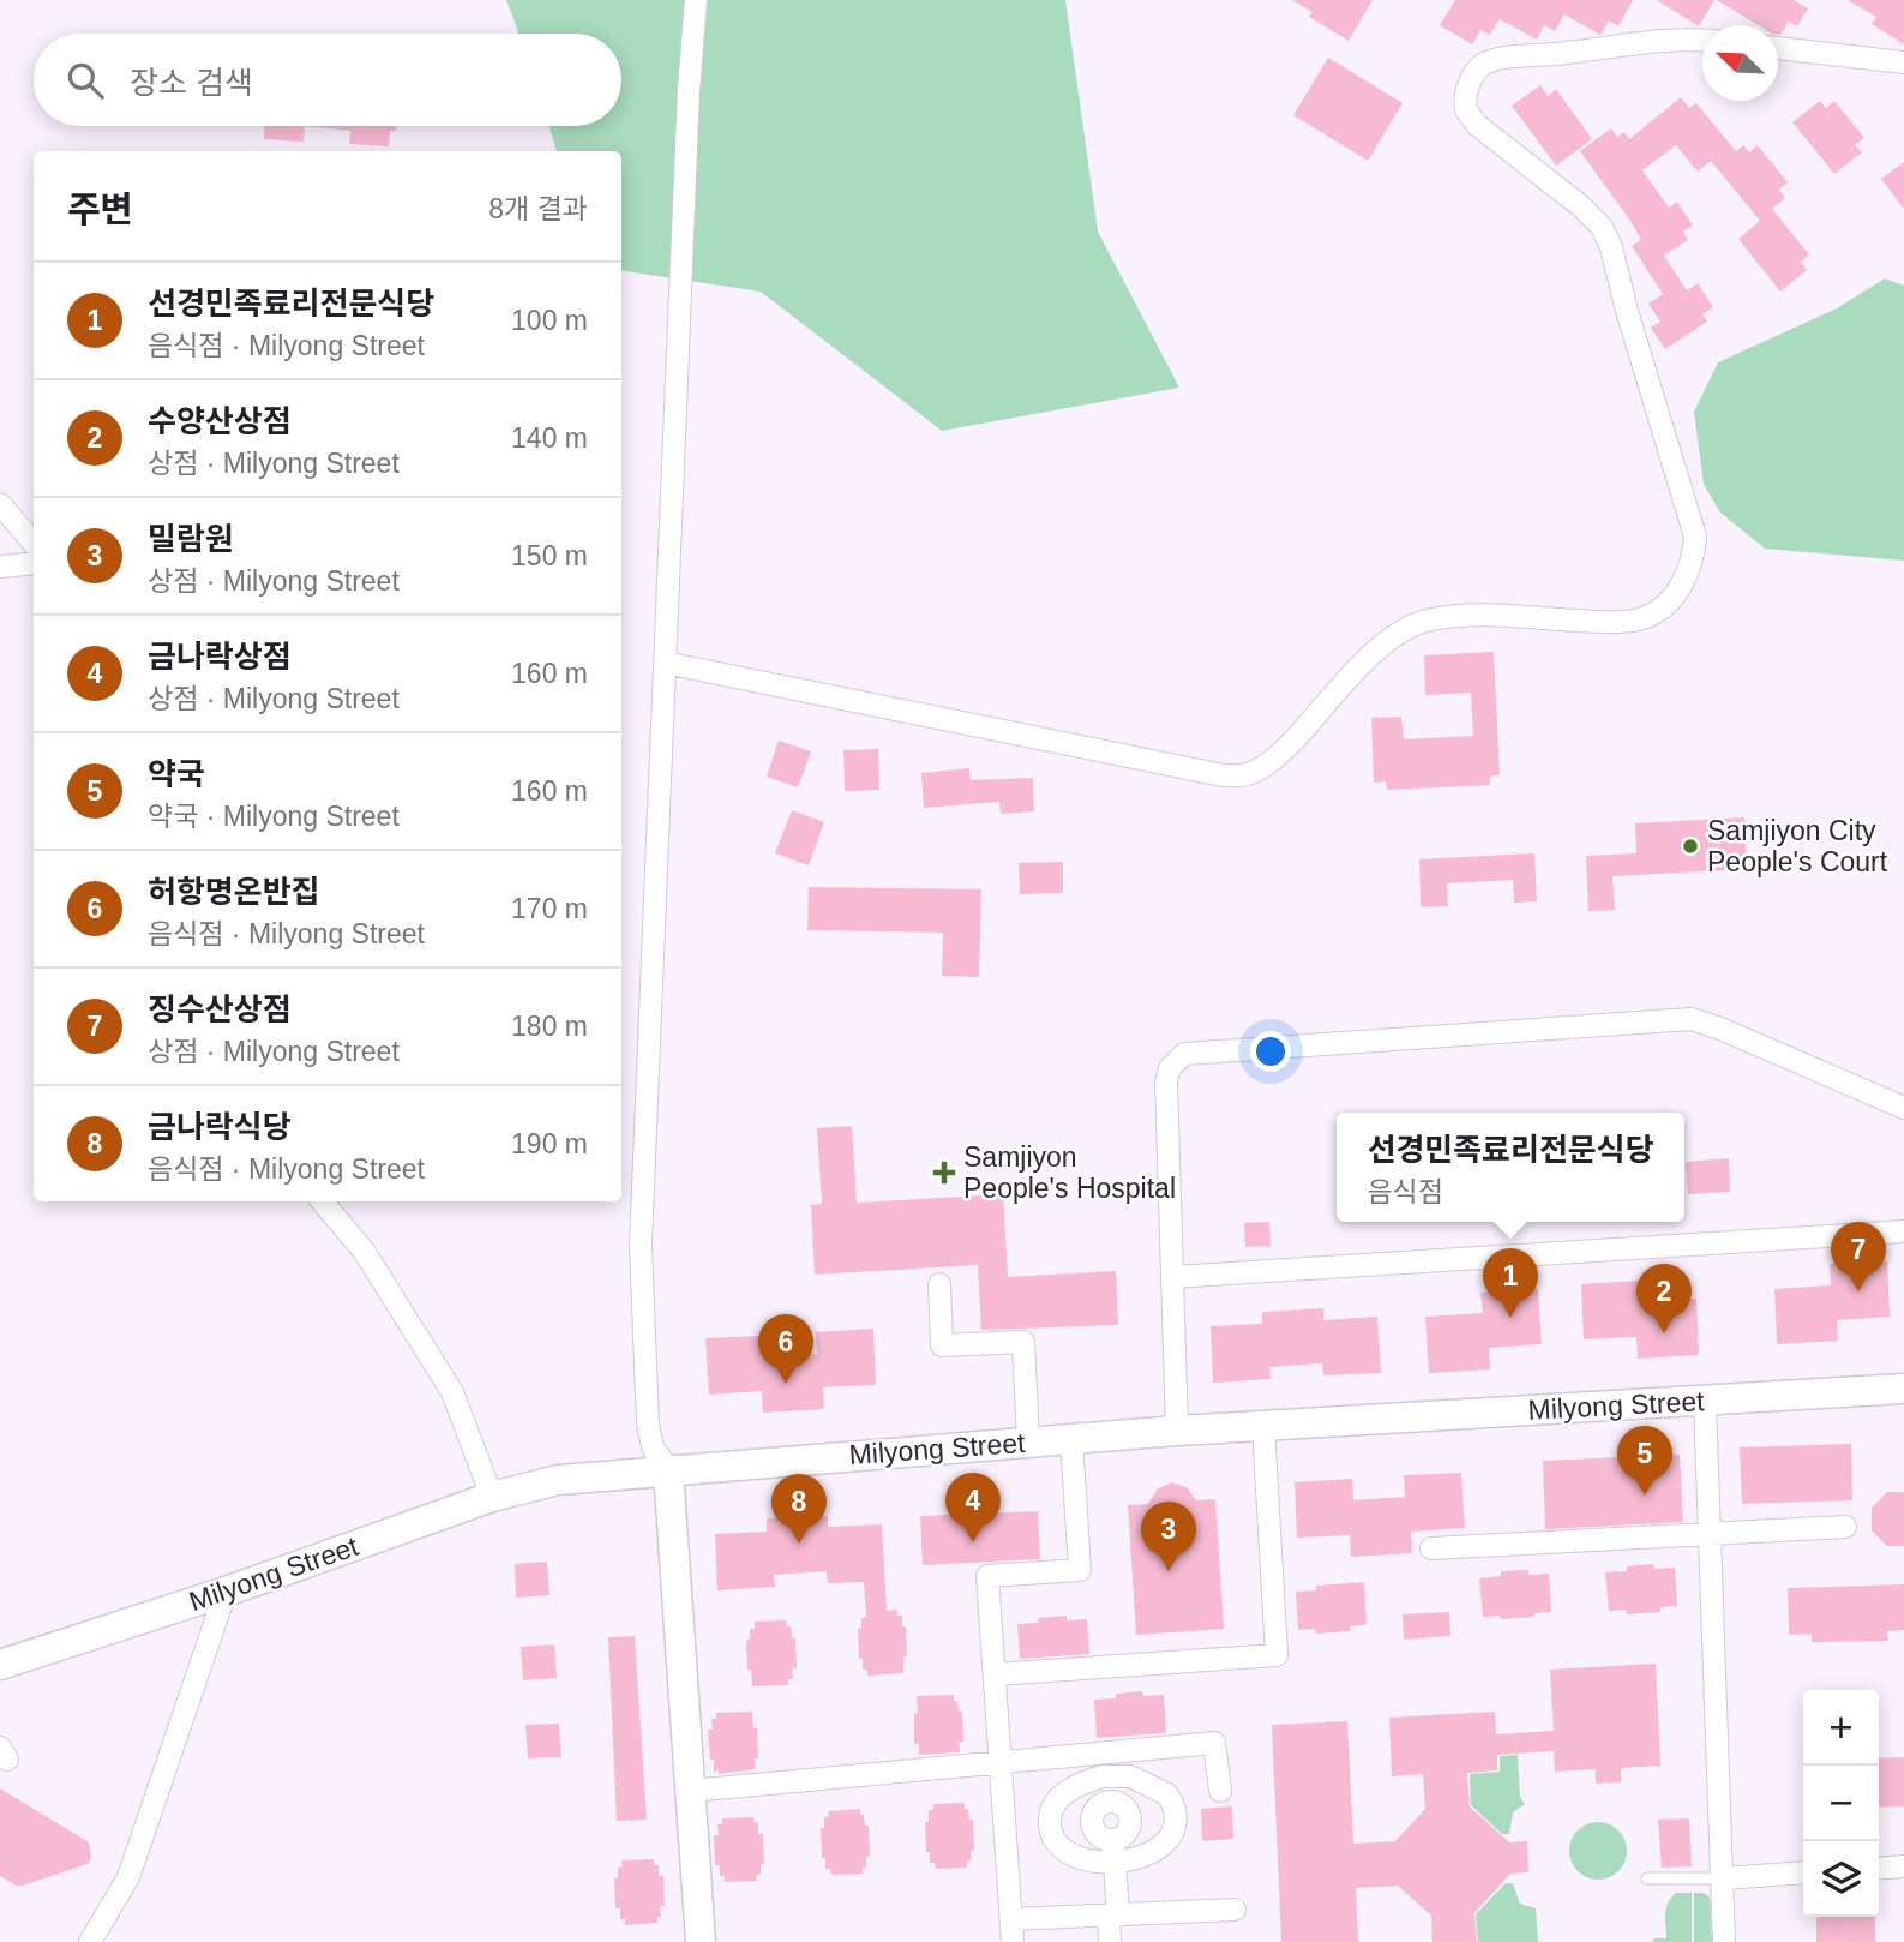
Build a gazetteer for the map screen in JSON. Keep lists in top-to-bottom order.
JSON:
{
  "streets": {
    "main road": ["Milyong Street"]
  },
  "places": {
    "other": ["Samjiyon City People's Court"],
    "health": ["Samjiyon People's Hospital"]
  },
  "north": "top left",
  "page": {
    "search": "장소 검색",
    "heading": ["주변", "8개 결과"],
    "list": [
      {
        "mark": "1",
        "name": "선경민족료리전문식당",
        "note": "음식점 · Milyong Street",
        "value": "100 m"
      },
      {
        "mark": "2",
        "name": "수양산상점",
        "note": "상점 · Milyong Street",
        "value": "140 m"
      },
      {
        "mark": "3",
        "name": "밀람원",
        "note": "상점 · Milyong Street",
        "value": "150 m"
      },
      {
        "mark": "4",
        "name": "금나락상점",
        "note": "상점 · Milyong Street",
        "value": "160 m"
      },
      {
        "mark": "5",
        "name": "약국",
        "note": "약국 · Milyong Street",
        "value": "160 m"
      },
      {
        "mark": "6",
        "name": "허항명온반집",
        "note": "음식점 · Milyong Street",
        "value": "170 m"
      },
      {
        "mark": "7",
        "name": "징수산상점",
        "note": "상점 · Milyong Street",
        "value": "180 m"
      },
      {
        "mark": "8",
        "name": "금나락식당",
        "note": "음식점 · Milyong Street",
        "value": "190 m"
      }
    ],
    "popup": ["선경민족료리전문식당", "음식점"],
    "pins": [
      "7",
      "1",
      "2",
      "6",
      "5",
      "4",
      "8",
      "3"
    ],
    "map_buttons": ["+", "−"]
  }
}
